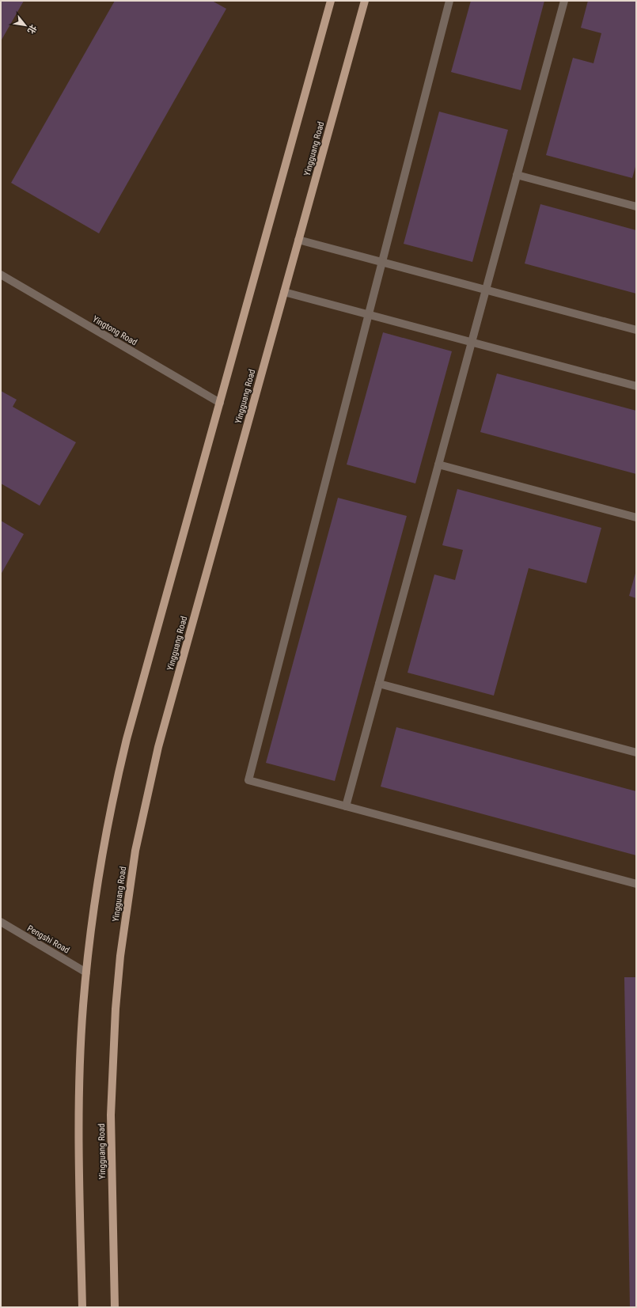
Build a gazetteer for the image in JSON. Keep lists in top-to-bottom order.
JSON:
{
  "streets": {
    "main road": ["Yingguang Road"],
    "street": ["Yingtong Road", "Pengshi Road"]
  },
  "north": "bottom right"
}
